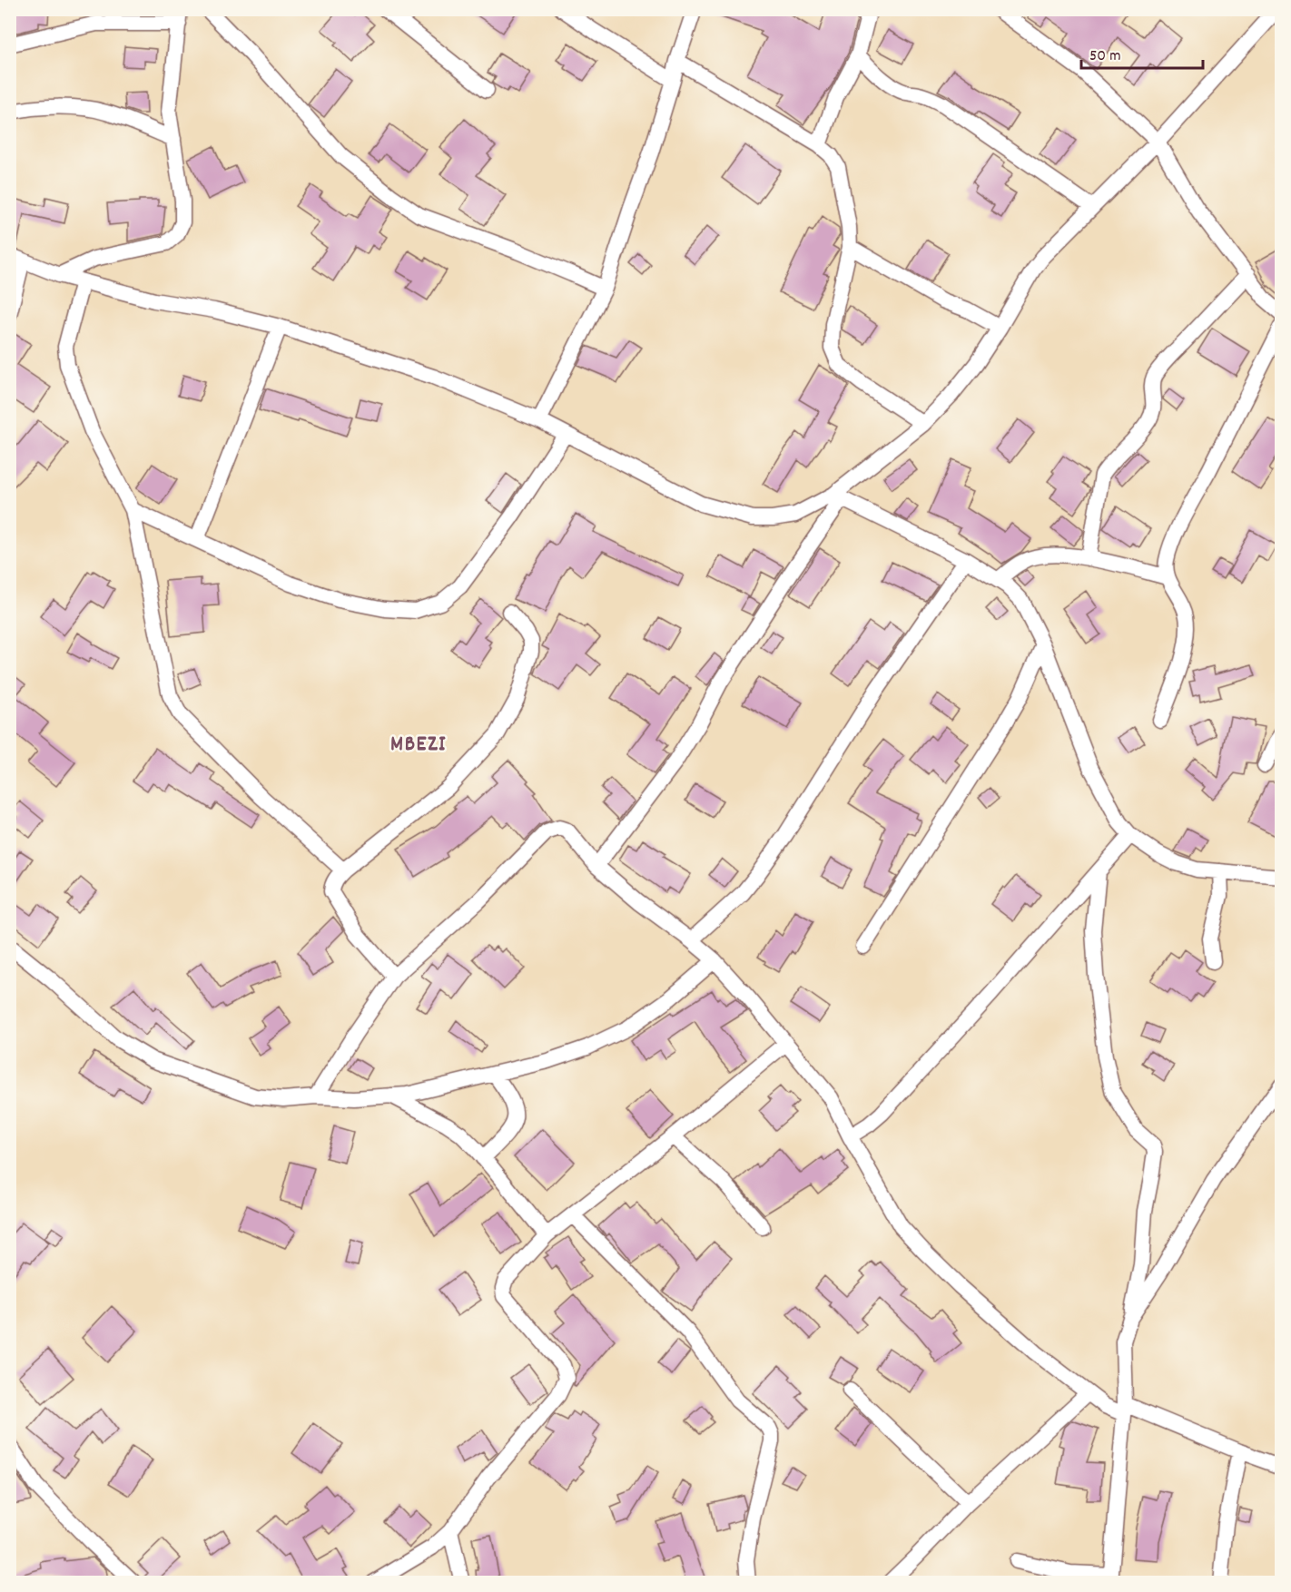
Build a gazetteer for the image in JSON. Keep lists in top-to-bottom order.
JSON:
{
  "districts": ["MBEZI"],
  "scale_bar": "50 m"
}
